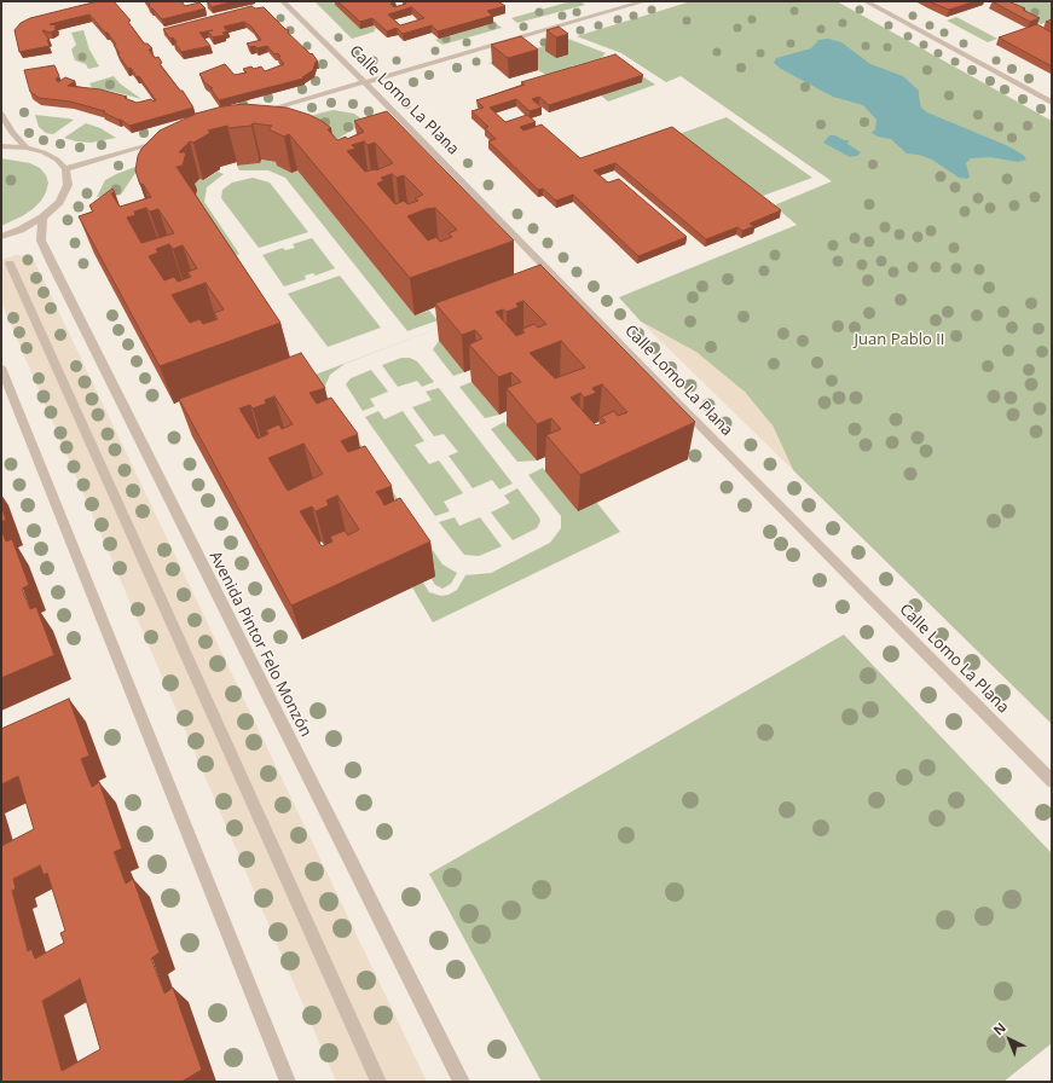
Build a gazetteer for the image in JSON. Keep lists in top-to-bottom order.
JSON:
{
  "streets": {
    "street": ["Calle Lomo La Plana", "Avenida Pintor Felo Monzón"]
  },
  "parks": ["Juan Pablo II"],
  "north": "top left"
}
